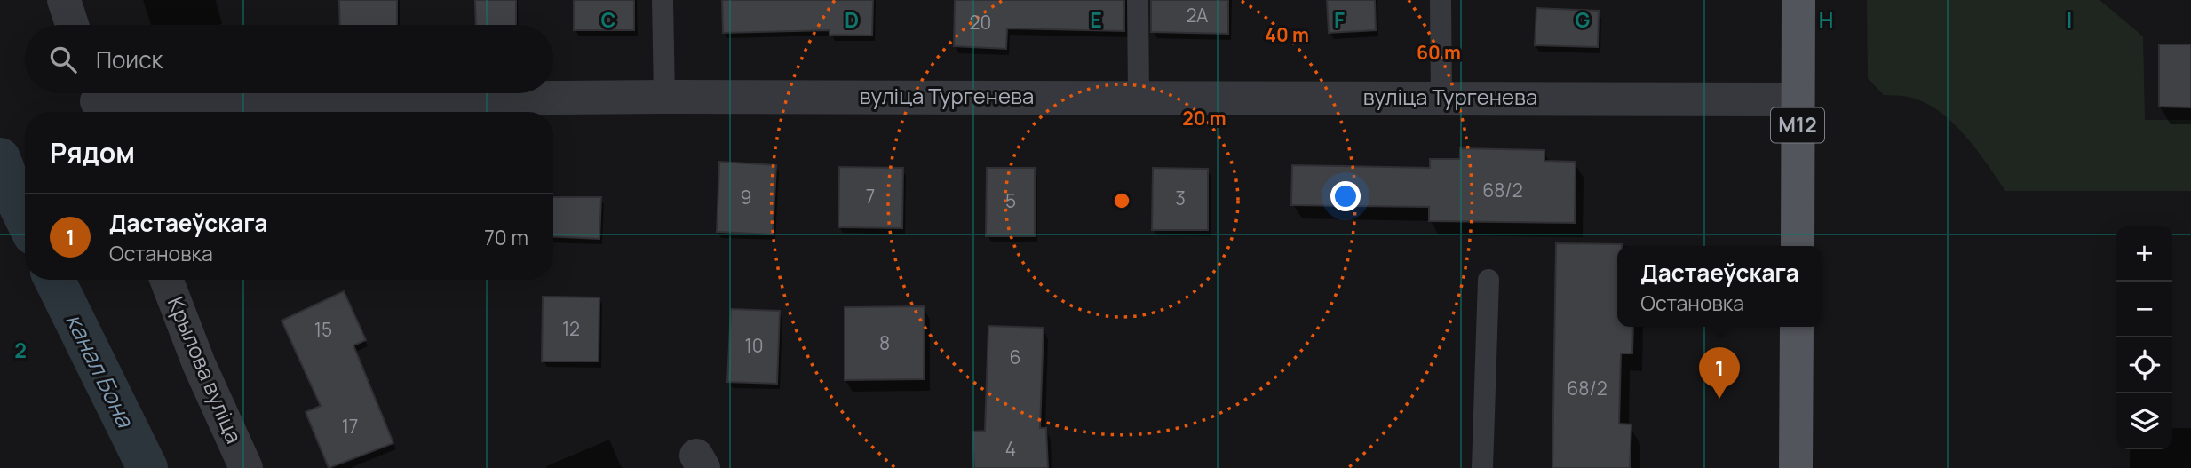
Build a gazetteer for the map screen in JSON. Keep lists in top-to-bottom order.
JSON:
{
  "streets": {
    "main road": ["М12"],
    "street": ["вуліца Тургенева", "Крылова вуліца"]
  },
  "crossings": [
    ["вуліца Тургенева", "М12"]
  ],
  "water": ["канал Бона"],
  "house_numbers": [
    "2А",
    "20",
    "68/2",
    "7",
    "9",
    "3",
    "5",
    "12",
    "15",
    "8",
    "10",
    "6",
    "68/2",
    "17",
    "4"
  ],
  "page": {
    "search": "Поиск",
    "heading": "Рядом",
    "list": [
      {
        "mark": "1",
        "name": "Дастаеўскага",
        "note": "Остановка",
        "value": "70 m"
      }
    ],
    "map_buttons": ["+", "−"],
    "popup": ["Дастаеўскага", "Остановка"],
    "pins": "1"
  },
  "grid": {
    "columns": [
      "C",
      "D",
      "E",
      "F",
      "G",
      "H",
      "I"
    ],
    "rows": ["2"]
  },
  "rings": ["40 m", "60 m", "20 m"]
}
